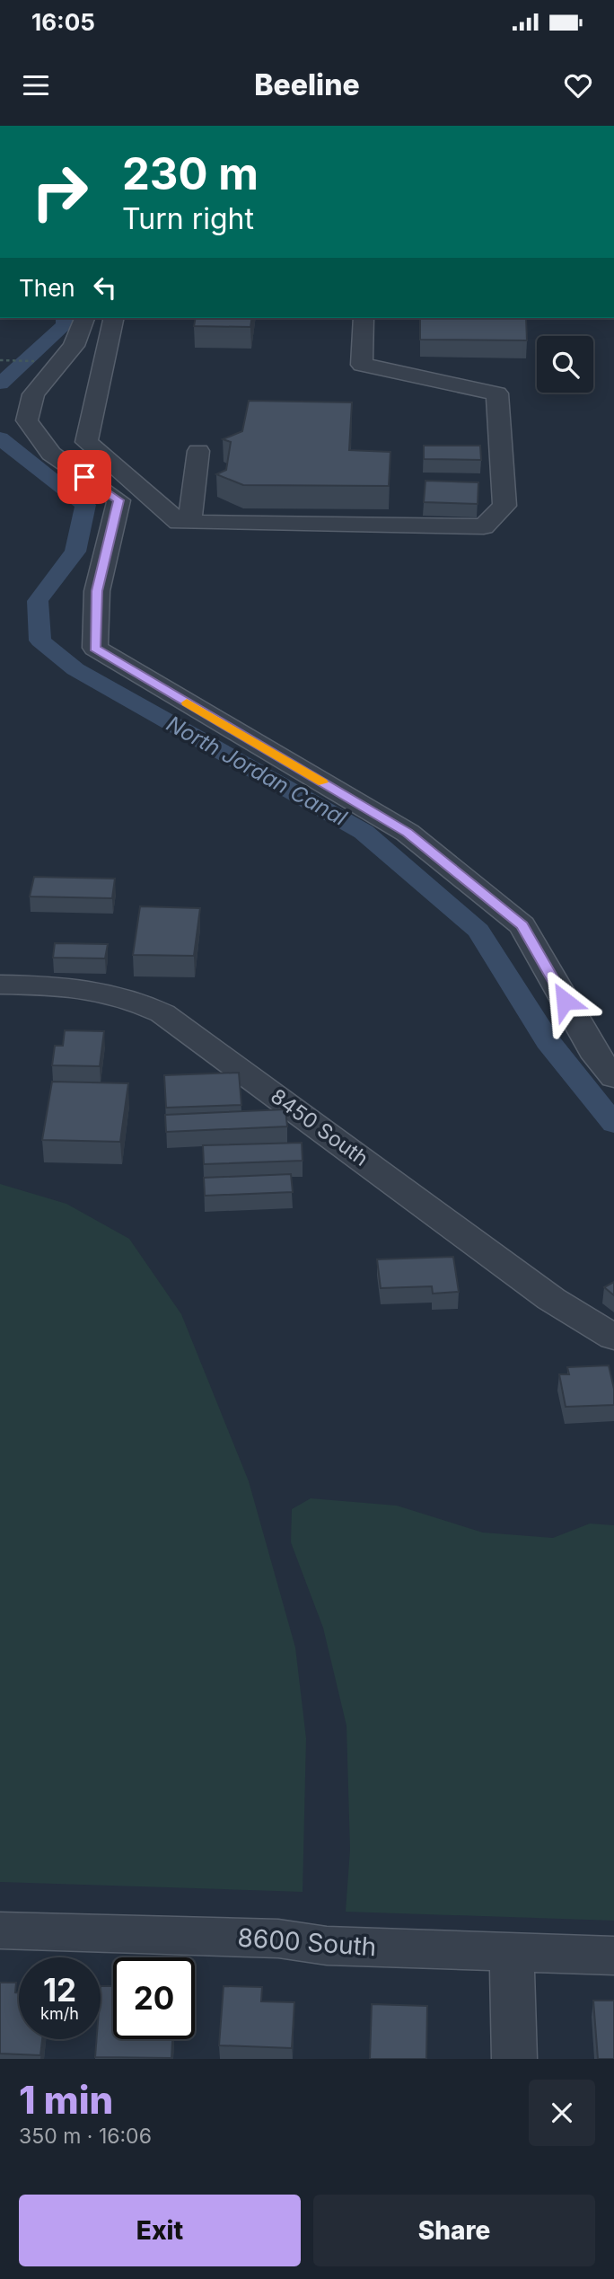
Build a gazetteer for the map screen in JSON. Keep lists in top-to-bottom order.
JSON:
{
  "streets": {
    "street": ["8450 South", "8600 South"]
  },
  "water": ["North Jordan Canal"],
  "page": {
    "status": "16:05",
    "header": "Beeline",
    "turn": ["230 m", "Turn right"],
    "then": "Then",
    "speed": "12 km/h",
    "limit": "20",
    "heading": ["1 min", "350 m · 16:06"],
    "buttons": ["Exit", "Share"]
  }
}
